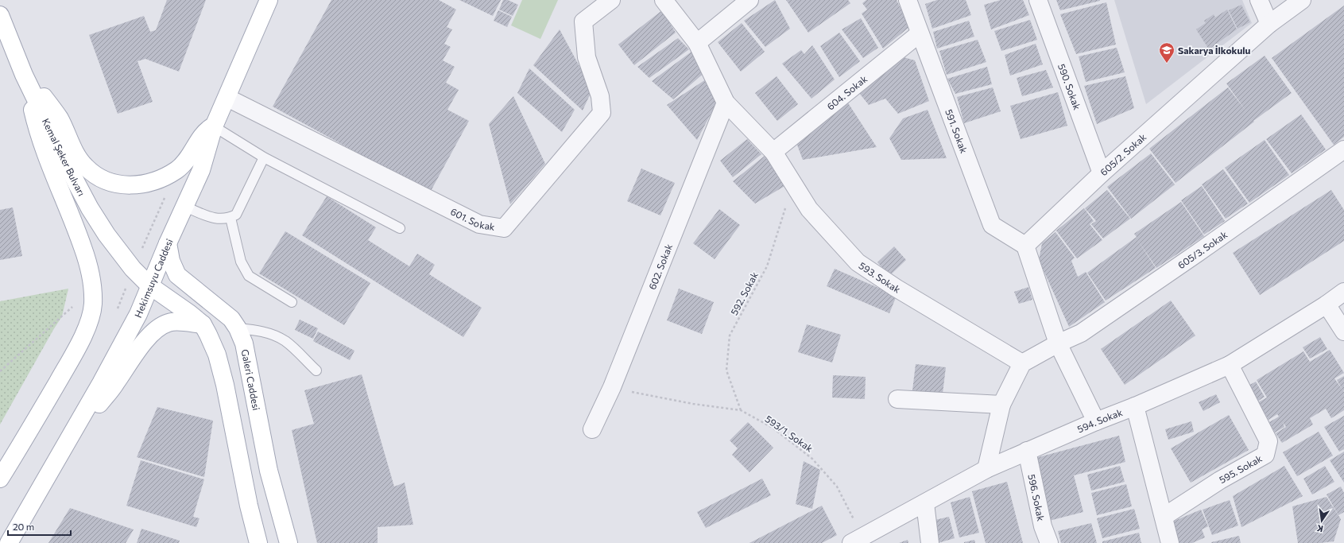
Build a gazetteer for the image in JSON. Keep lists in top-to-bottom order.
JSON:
{
  "streets": {
    "main road": ["Kemal Şeker Bulvarı", "Hekimsuyu Caddesi", "Galeri Caddesi"],
    "street": [
      "590. Sokak",
      "604. Sokak",
      "591. Sokak",
      "605/2. Sokak",
      "601. Sokak",
      "605/3. Sokak",
      "602. Sokak",
      "593. Sokak",
      "594. Sokak",
      "595. Sokak",
      "596. Sokak"
    ],
    "path": ["592. Sokak", "593/1. Sokak"]
  },
  "crossings": [
    ["590. Sokak", "605/2. Sokak"],
    ["604. Sokak", "591. Sokak"],
    ["604. Sokak", "593. Sokak"],
    ["591. Sokak", "605/2. Sokak"],
    ["Kemal Şeker Bulvarı", "Hekimsuyu Caddesi"],
    ["601. Sokak", "Hekimsuyu Caddesi"],
    ["605/3. Sokak", "593. Sokak"],
    ["602. Sokak", "593. Sokak"],
    ["602. Sokak", "593/1. Sokak"],
    ["593. Sokak", "592. Sokak"],
    ["Hekimsuyu Caddesi", "Galeri Caddesi"],
    ["592. Sokak", "593/1. Sokak"],
    ["594. Sokak", "593/1. Sokak"],
    ["594. Sokak", "595. Sokak"],
    ["594. Sokak", "596. Sokak"]
  ],
  "places": {
    "school or university": ["Sakarya İlkokulu"]
  },
  "scale_bar": "20 m",
  "north": "bottom"
}
